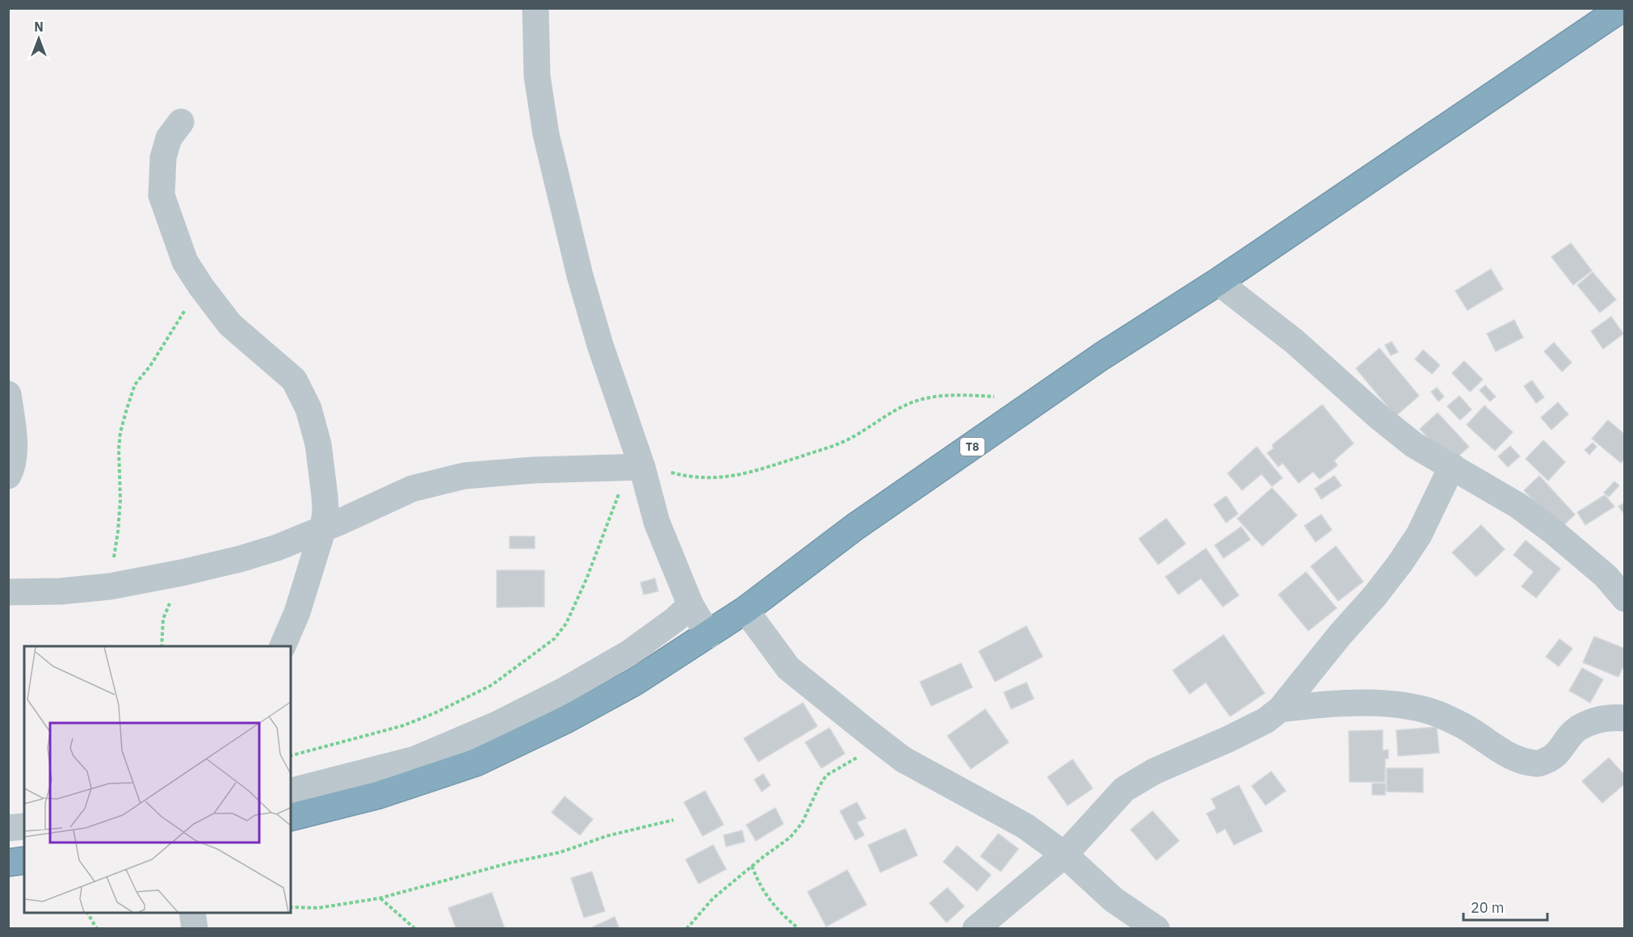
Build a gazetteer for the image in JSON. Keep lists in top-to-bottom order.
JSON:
{
  "streets": {
    "highway": ["T8"]
  },
  "scale_bar": "20 m",
  "north": "top"
}
